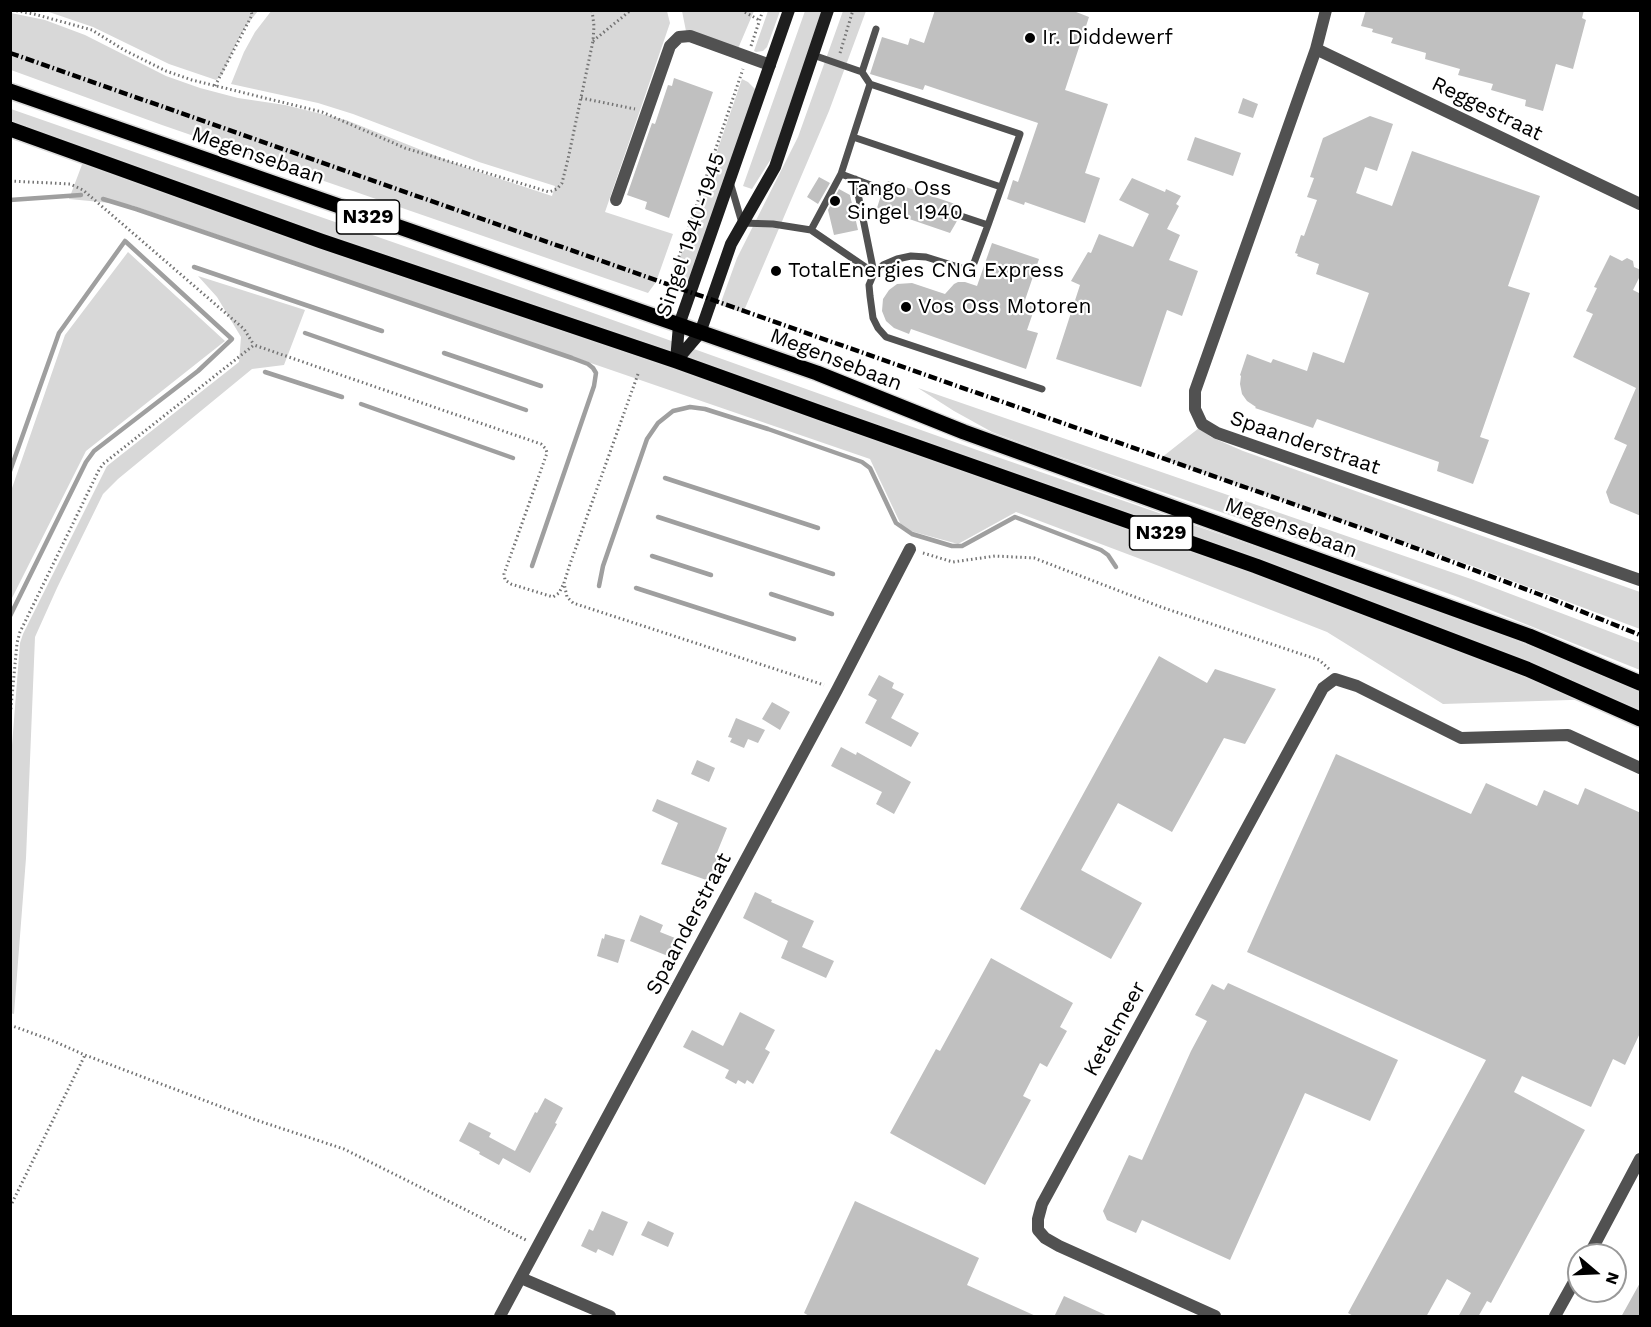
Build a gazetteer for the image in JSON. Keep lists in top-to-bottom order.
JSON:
{
  "streets": {
    "main road": ["Megensebaan", "N329", "Singel 1940-1945"],
    "street": ["Reggestraat", "Spaanderstraat", "Ketelmeer"]
  },
  "crossings": [
    ["Reggestraat", "Spaanderstraat"],
    ["Megensebaan", "Singel 1940-1945"],
    ["N329", "Singel 1940-1945"]
  ],
  "places": [
    "Ir. Diddewerf",
    "Tango Oss Singel 1940",
    "TotalEnergies CNG Express",
    "Vos Oss Motoren"
  ],
  "north": "right"
}
